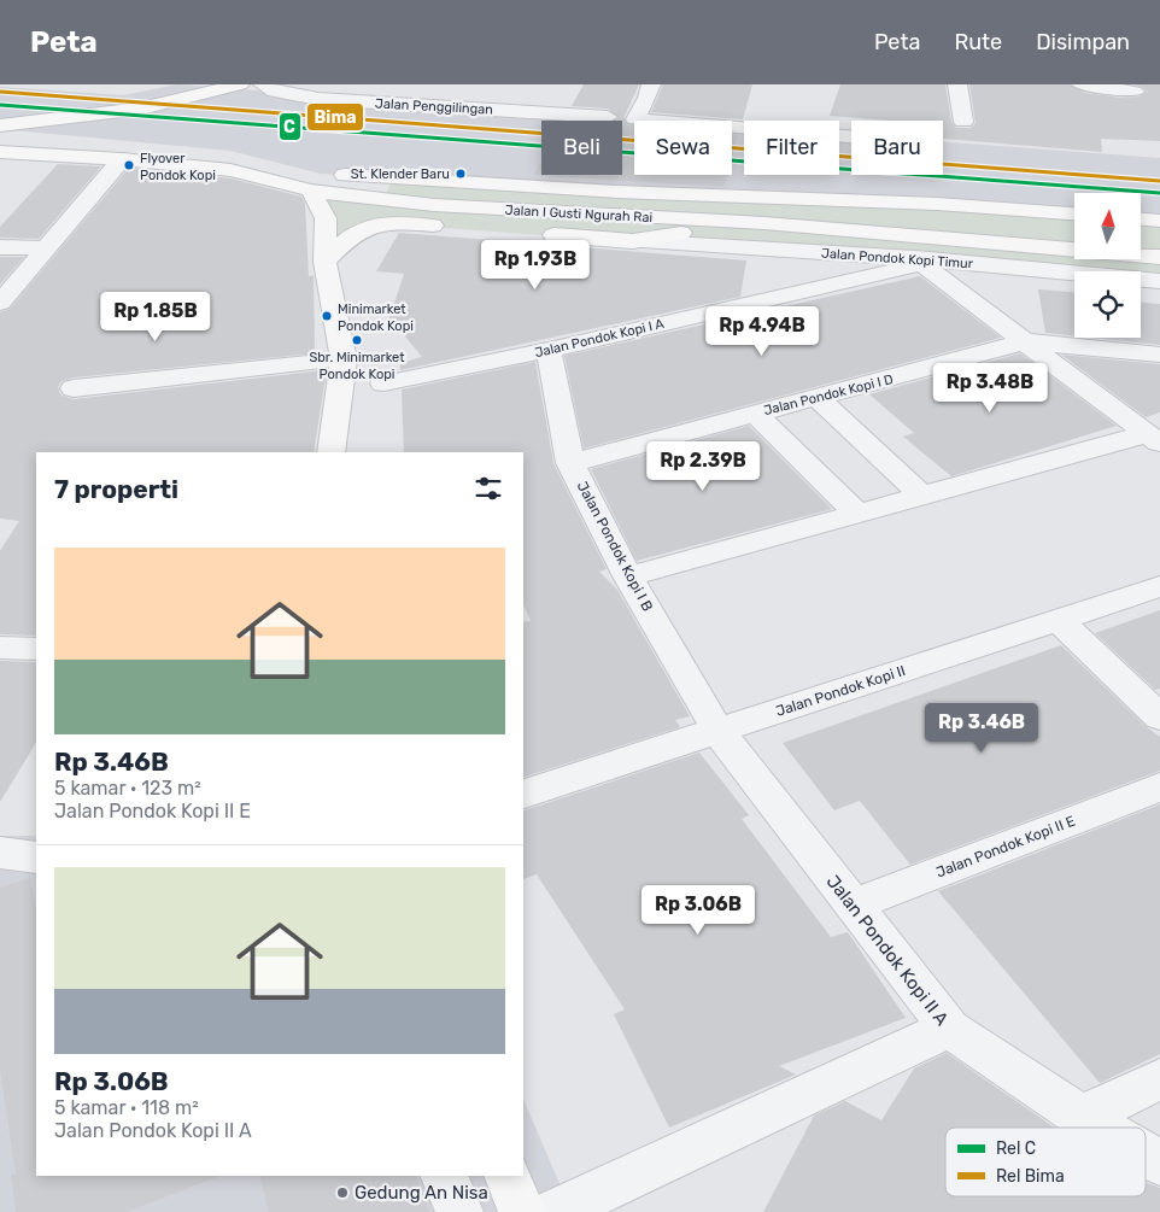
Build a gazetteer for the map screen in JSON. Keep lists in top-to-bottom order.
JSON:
{
  "streets": {
    "main road": ["Jalan I Gusti Ngurah Rai"],
    "street": [
      "Jalan Penggilingan",
      "Jalan Pondok Kopi Timur",
      "Jalan Pondok Kopi I A",
      "Jalan Pondok Kopi I D",
      "Jalan Pondok Kopi I B",
      "Jalan Pondok Kopi II",
      "Jalan Pondok Kopi II E",
      "Jalan Pondok Kopi II A"
    ]
  },
  "crossings": [
    ["Jalan Pondok Kopi Timur", "Jalan Pondok Kopi I A"],
    ["Jalan Pondok Kopi I A", "Jalan Pondok Kopi I B"],
    ["Jalan Pondok Kopi I D", "Jalan Pondok Kopi I B"],
    ["Jalan Pondok Kopi I B", "Jalan Pondok Kopi II"],
    ["Jalan Pondok Kopi I B", "Jalan Pondok Kopi II A"],
    ["Jalan Pondok Kopi II", "Jalan Pondok Kopi II A"],
    ["Jalan Pondok Kopi II E", "Jalan Pondok Kopi II A"]
  ],
  "places": [
    "Flyover Pondok Kopi",
    "St. Klender Baru",
    "Minimarket Pondok Kopi",
    "Sbr. Minimarket Pondok Kopi",
    "Gedung An Nisa"
  ],
  "lines": ["rail line Bima", "rail line C"],
  "legend": ["Rel C", "Rel Bima"],
  "north": "top",
  "page": {
    "header": "Peta",
    "nav": ["Peta", "Rute", "Disimpan"],
    "chip": [
      "Beli",
      "Sewa",
      "Filter",
      "Baru"
    ],
    "price": [
      "Rp 1.93B",
      "Rp 1.85B",
      "Rp 4.94B",
      "Rp 3.48B",
      "Rp 2.39B",
      "Rp 3.46B",
      "Rp 3.06B"
    ],
    "heading": "7 properti",
    "list": [
      {
        "name": "Rp 3.46B",
        "note": "5 kamar · 123 m² · Jalan Pondok Kopi II E"
      },
      {
        "name": "Rp 3.06B",
        "note": "5 kamar · 118 m² · Jalan Pondok Kopi II A"
      }
    ]
  }
}
